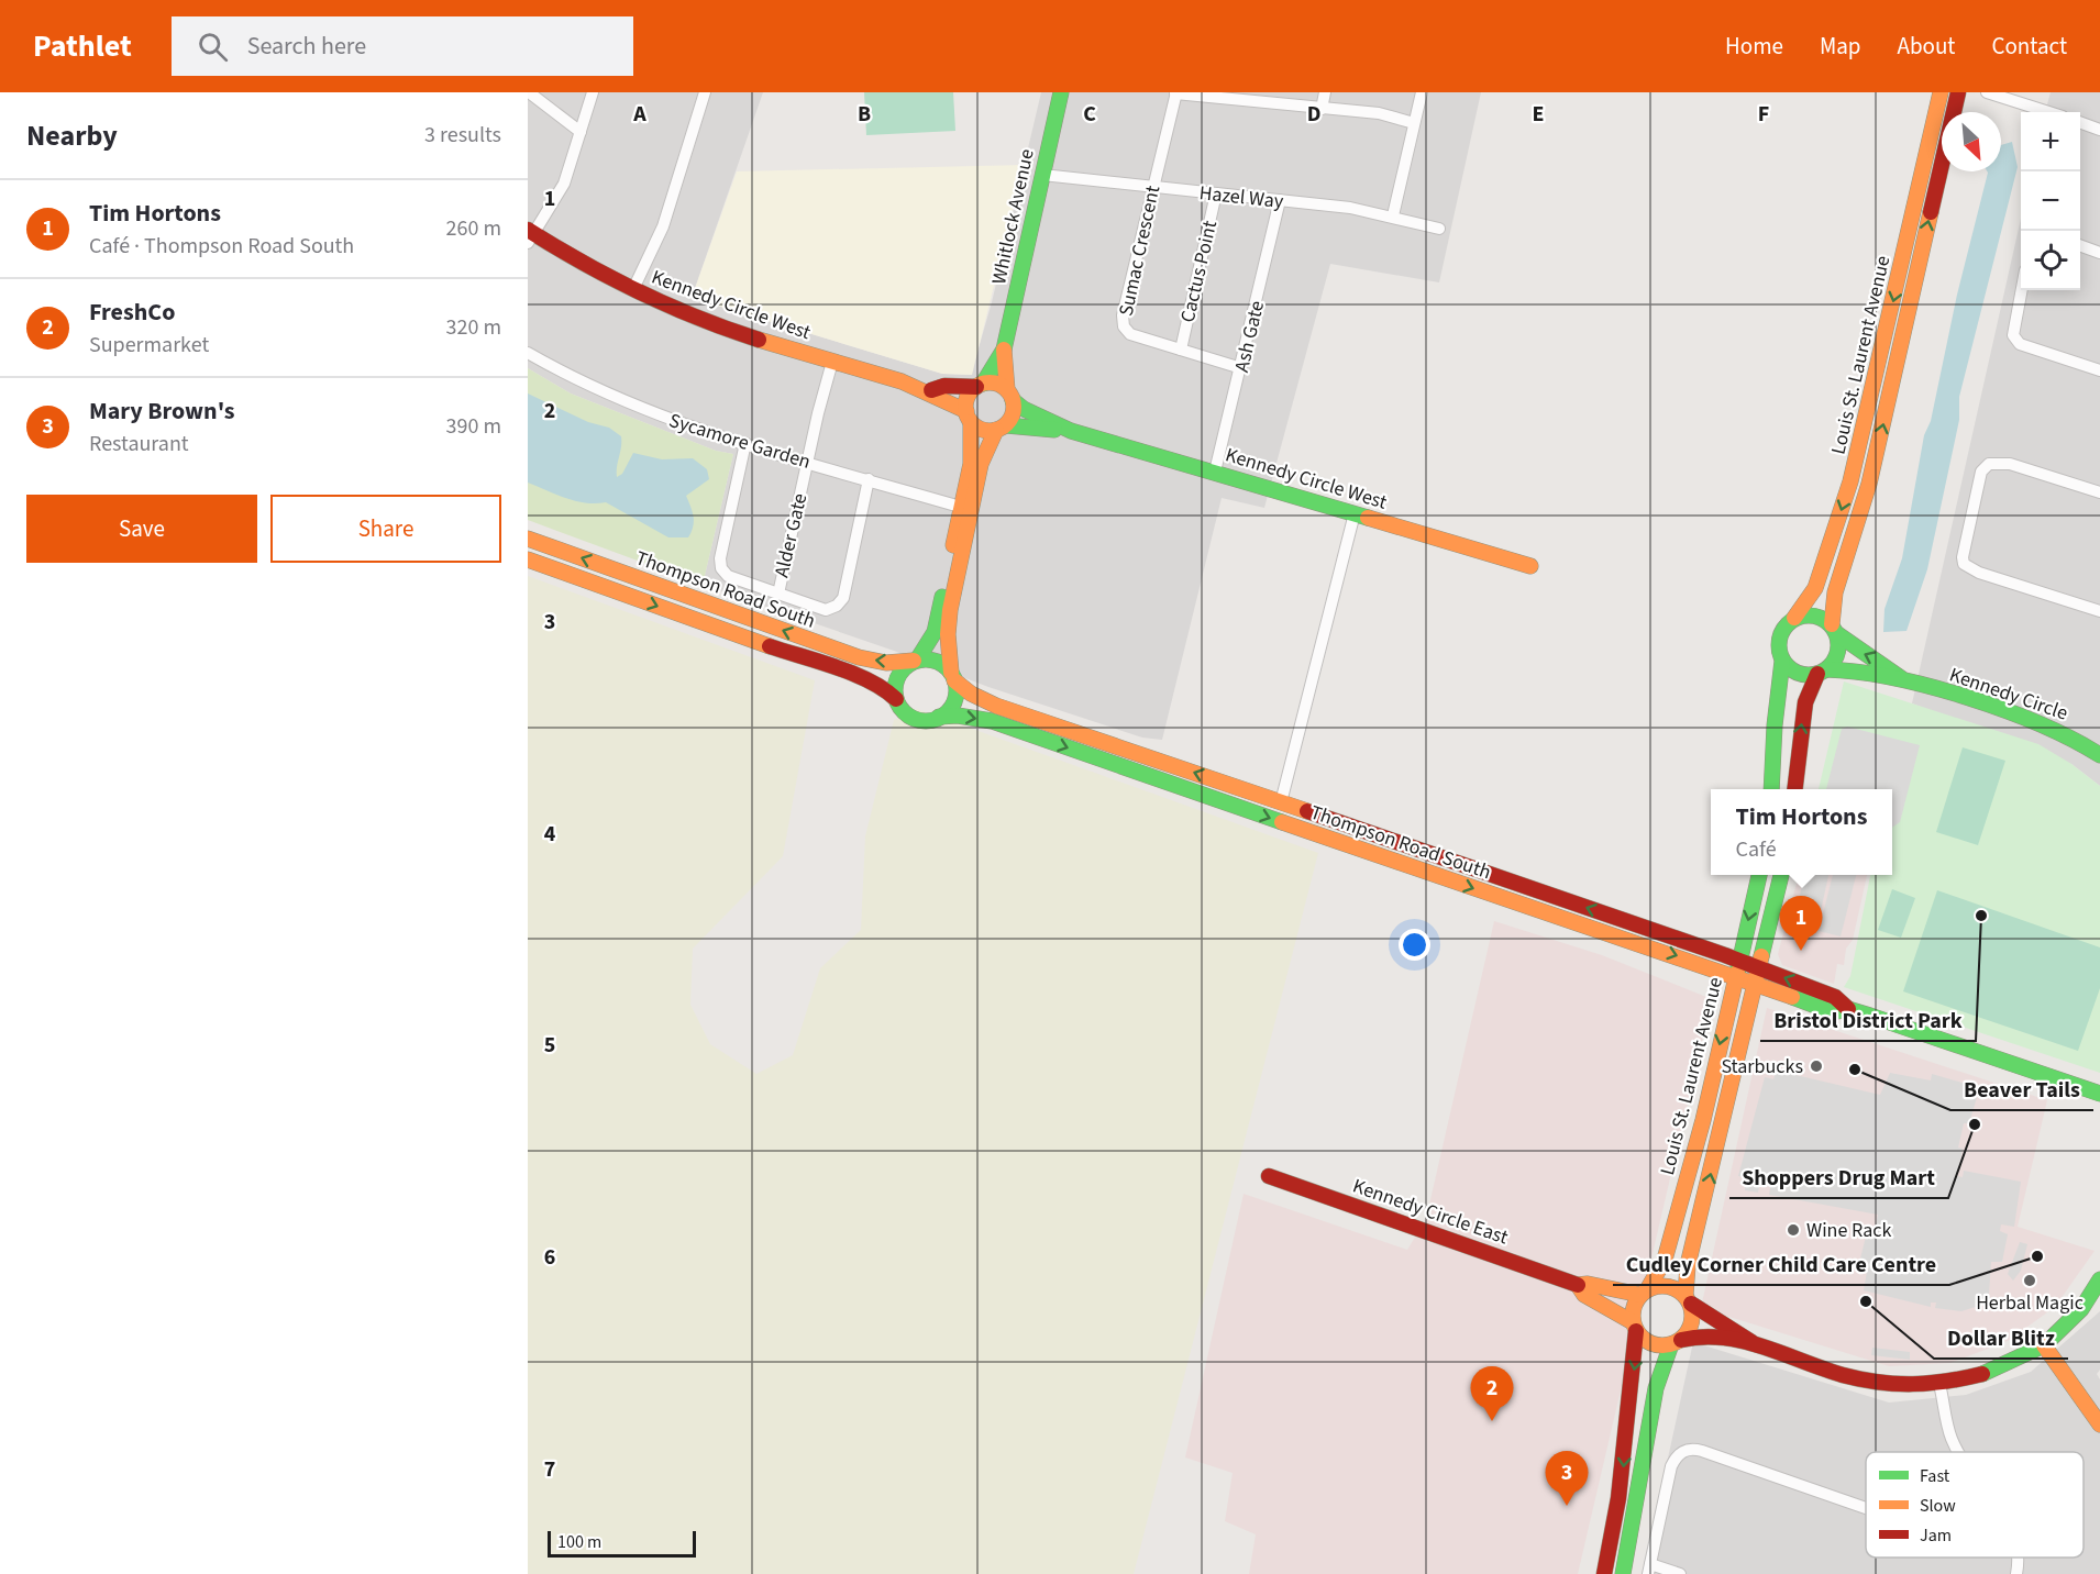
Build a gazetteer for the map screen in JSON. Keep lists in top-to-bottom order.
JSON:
{
  "streets": {
    "main road": [
      "Whitlock Avenue",
      "Kennedy Circle West",
      "Louis St. Laurent Avenue",
      "Thompson Road South",
      "Kennedy Circle",
      "Kennedy Circle East"
    ],
    "street": [
      "Hazel Way",
      "Sumac Crescent",
      "Cactus Point",
      "Ash Gate",
      "Sycamore Garden",
      "Alder Gate"
    ]
  },
  "crossings": [
    ["Hazel Way", "Whitlock Avenue"],
    ["Hazel Way", "Sumac Crescent"],
    ["Hazel Way", "Cactus Point"],
    ["Hazel Way", "Ash Gate"],
    ["Whitlock Avenue", "Kennedy Circle West"],
    ["Sumac Crescent", "Cactus Point"],
    ["Sumac Crescent", "Ash Gate"],
    ["Kennedy Circle West", "Ash Gate"],
    ["Kennedy Circle West", "Alder Gate"],
    ["Louis St. Laurent Avenue", "Thompson Road South"],
    ["Louis St. Laurent Avenue", "Kennedy Circle"],
    ["Louis St. Laurent Avenue", "Kennedy Circle East"],
    ["Sycamore Garden", "Alder Gate"]
  ],
  "places": [
    "Bristol District Park",
    "Starbucks",
    "Beaver Tails",
    "Shoppers Drug Mart",
    "Wine Rack",
    "Cudley Corner Child Care Centre",
    "Herbal Magic",
    "Dollar Blitz"
  ],
  "legend": ["Fast", "Slow", "Jam"],
  "scale_bar": "100 m",
  "north": "bottom right",
  "page": {
    "header": "Pathlet",
    "search": "Search here",
    "nav": [
      "Home",
      "Map",
      "About",
      "Contact"
    ],
    "heading": ["Nearby", "3 results"],
    "map_buttons": ["+", "−"],
    "list": [
      {
        "mark": "1",
        "name": "Tim Hortons",
        "note": "Café · Thompson Road South",
        "value": "260 m"
      },
      {
        "mark": "2",
        "name": "FreshCo",
        "note": "Supermarket",
        "value": "320 m"
      },
      {
        "mark": "3",
        "name": "Mary Brown's",
        "note": "Restaurant",
        "value": "390 m"
      }
    ],
    "buttons": ["Save", "Share"],
    "popup": ["Tim Hortons", "Café"],
    "pins": ["1", "2", "3"],
    "scale": "100 m"
  },
  "grid": {
    "columns": [
      "A",
      "B",
      "C",
      "D",
      "E",
      "F"
    ],
    "rows": [
      "1",
      "2",
      "3",
      "4",
      "5",
      "6",
      "7"
    ]
  }
}
